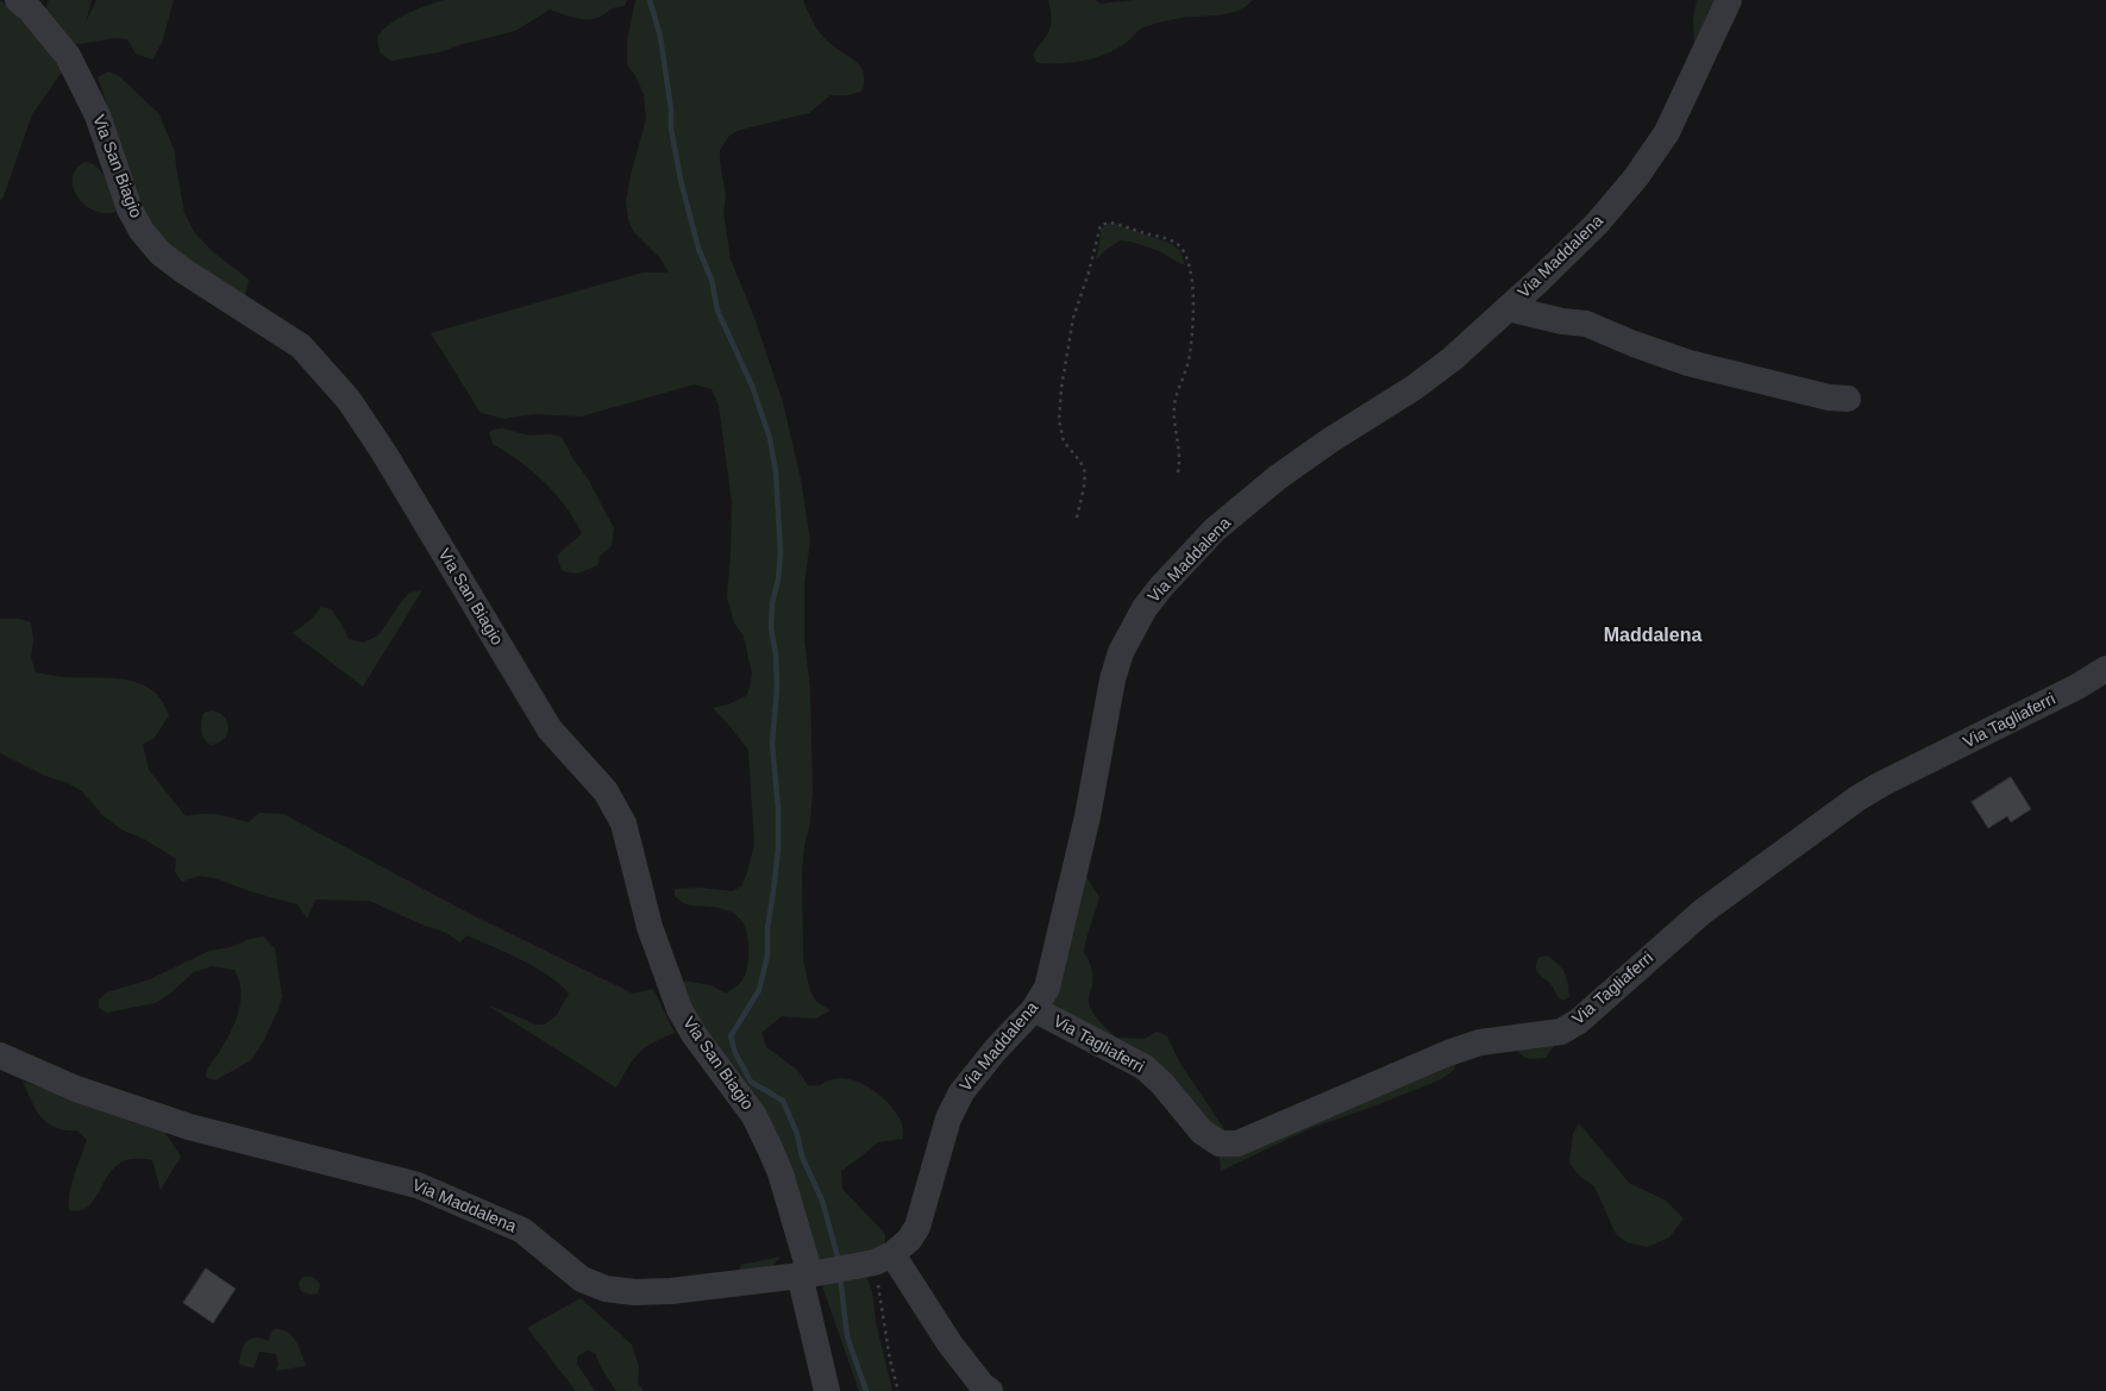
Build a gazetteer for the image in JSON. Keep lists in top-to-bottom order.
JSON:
{
  "streets": {
    "street": ["Via San Biagio", "Via Maddalena", "Via Tagliaferri"]
  },
  "crossings": [
    ["Via San Biagio", "Via Maddalena"],
    ["Via Maddalena", "Via Tagliaferri"]
  ],
  "districts": ["Maddalena"]
}
